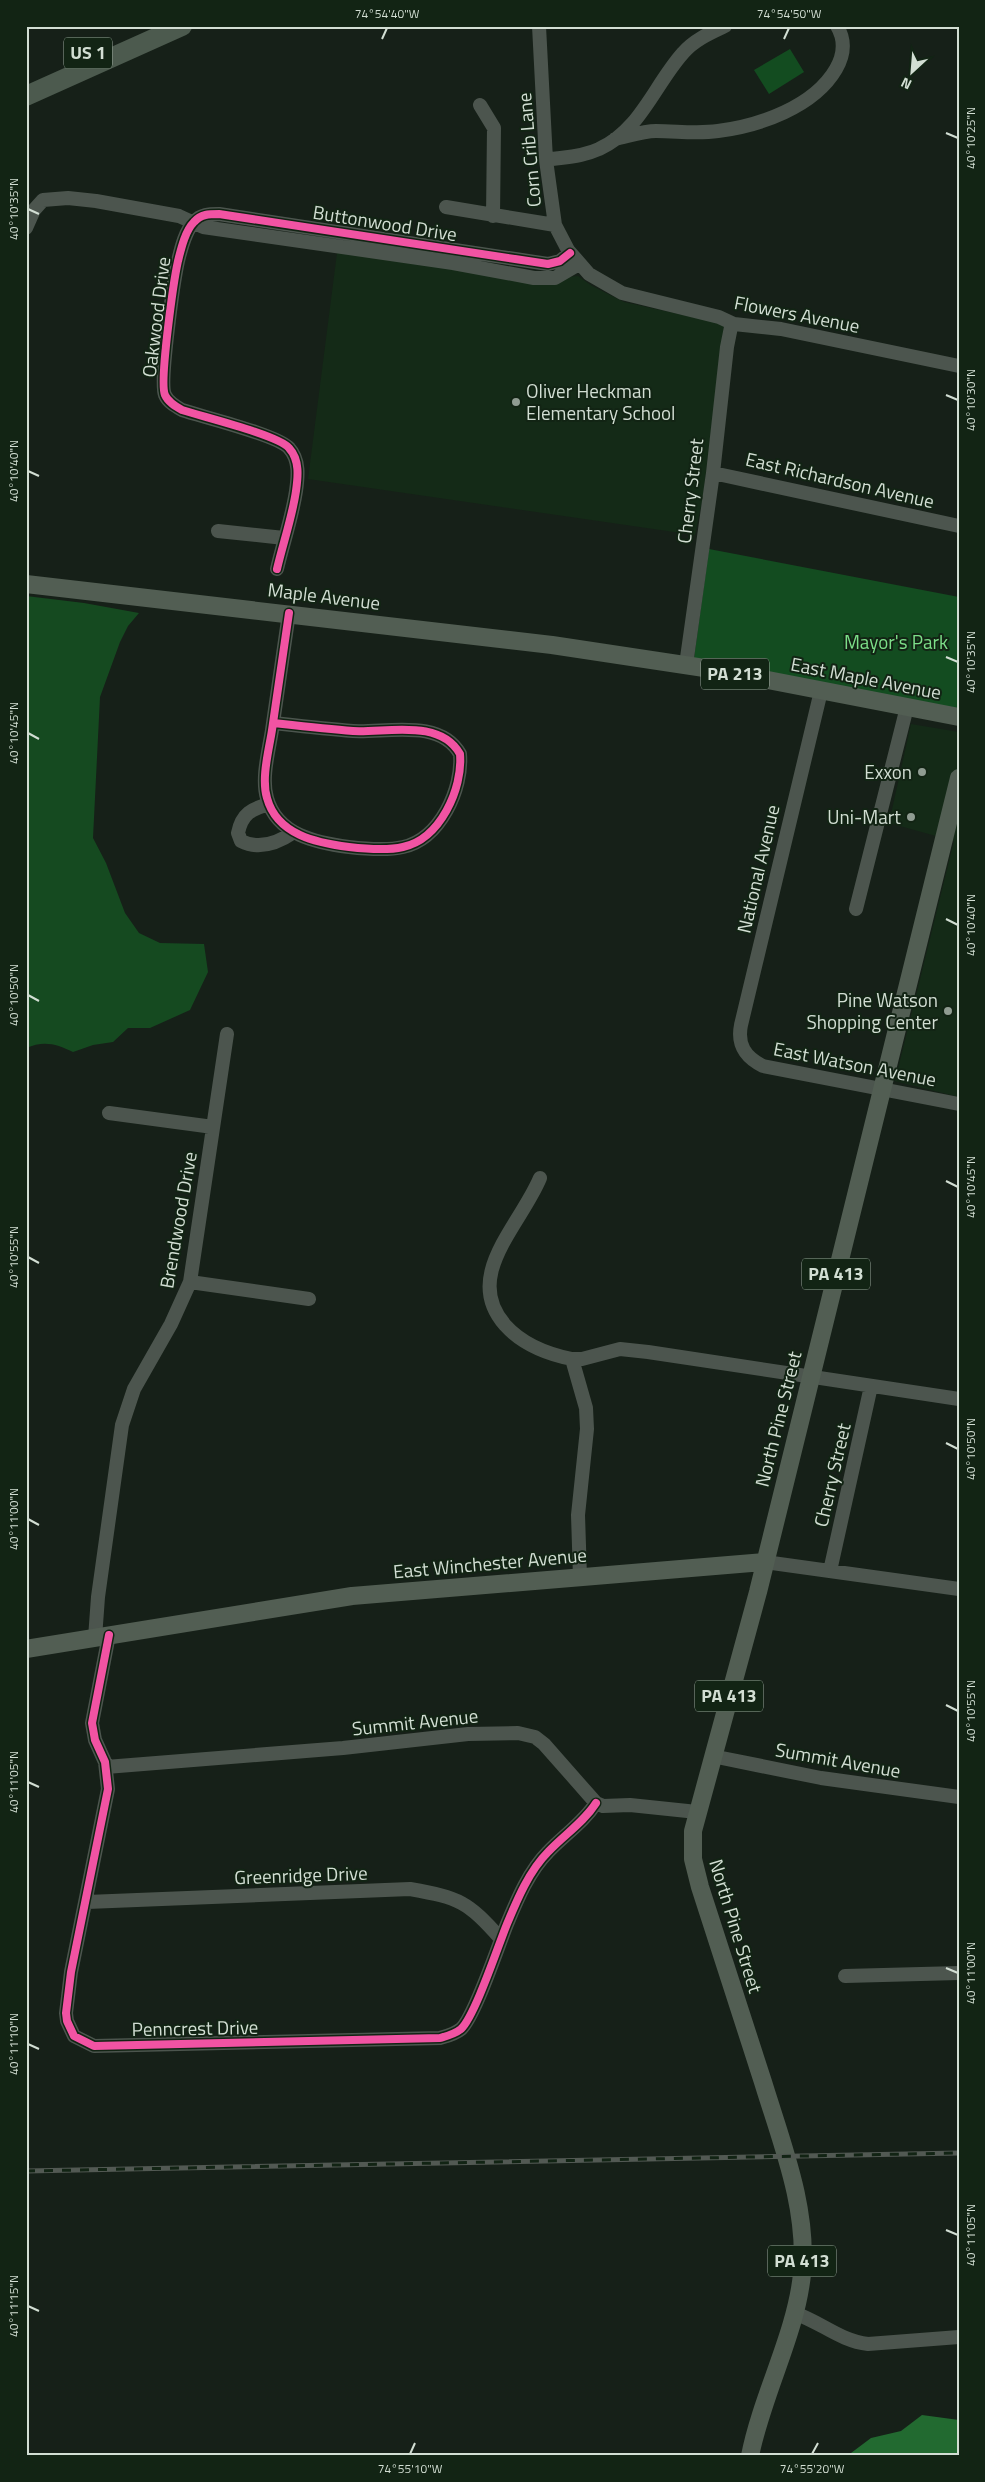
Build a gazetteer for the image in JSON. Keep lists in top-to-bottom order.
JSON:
{
  "streets": {
    "highway": ["US 1"],
    "main road": [
      "Maple Avenue",
      "PA 213",
      "East Maple Avenue",
      "PA 413",
      "North Pine Street",
      "East Winchester Avenue"
    ],
    "street": [
      "Corn Crib Lane",
      "Buttonwood Drive",
      "Flowers Avenue",
      "Oakwood Drive",
      "East Richardson Avenue",
      "Cherry Street",
      "National Avenue",
      "East Watson Avenue",
      "Brendwood Drive",
      "Summit Avenue",
      "Greenridge Drive",
      "Penncrest Drive"
    ]
  },
  "crossings": [
    ["Corn Crib Lane", "Buttonwood Drive"],
    ["Corn Crib Lane", "Flowers Avenue"],
    ["Buttonwood Drive", "Flowers Avenue"],
    ["Buttonwood Drive", "Oakwood Drive"],
    ["Flowers Avenue", "Cherry Street"],
    ["East Richardson Avenue", "Cherry Street"],
    ["Cherry Street", "East Maple Avenue"],
    ["Cherry Street", "East Winchester Avenue"],
    ["Maple Avenue", "East Maple Avenue"],
    ["East Maple Avenue", "National Avenue"],
    ["National Avenue", "East Watson Avenue"],
    ["East Watson Avenue", "North Pine Street"],
    ["Brendwood Drive", "East Winchester Avenue"],
    ["Brendwood Drive", "Penncrest Drive"],
    ["PA 413", "North Pine Street"],
    ["North Pine Street", "East Winchester Avenue"],
    ["North Pine Street", "Summit Avenue"],
    ["East Winchester Avenue", "Penncrest Drive"],
    ["Summit Avenue", "Penncrest Drive"],
    ["Greenridge Drive", "Penncrest Drive"]
  ],
  "parks": ["Mayor's Park"],
  "places": [
    "Oliver Heckman Elementary School",
    "Exxon",
    "Uni-Mart",
    "Pine Watson Shopping Center"
  ],
  "north": "bottom left",
  "coordinates": [
    "74°54'40\"W",
    "74°54'50\"W",
    "40°10'25\"N",
    "40°10'35\"N",
    "40°10'30\"N",
    "40°10'40\"N",
    "40°10'45\"N",
    "40°10'50\"N",
    "40°10'55\"N",
    "40°11'00\"N",
    "40°11'05\"N",
    "40°11'10\"N",
    "40°11'15\"N",
    "74°55'10\"W",
    "74°55'20\"W"
  ]
}
